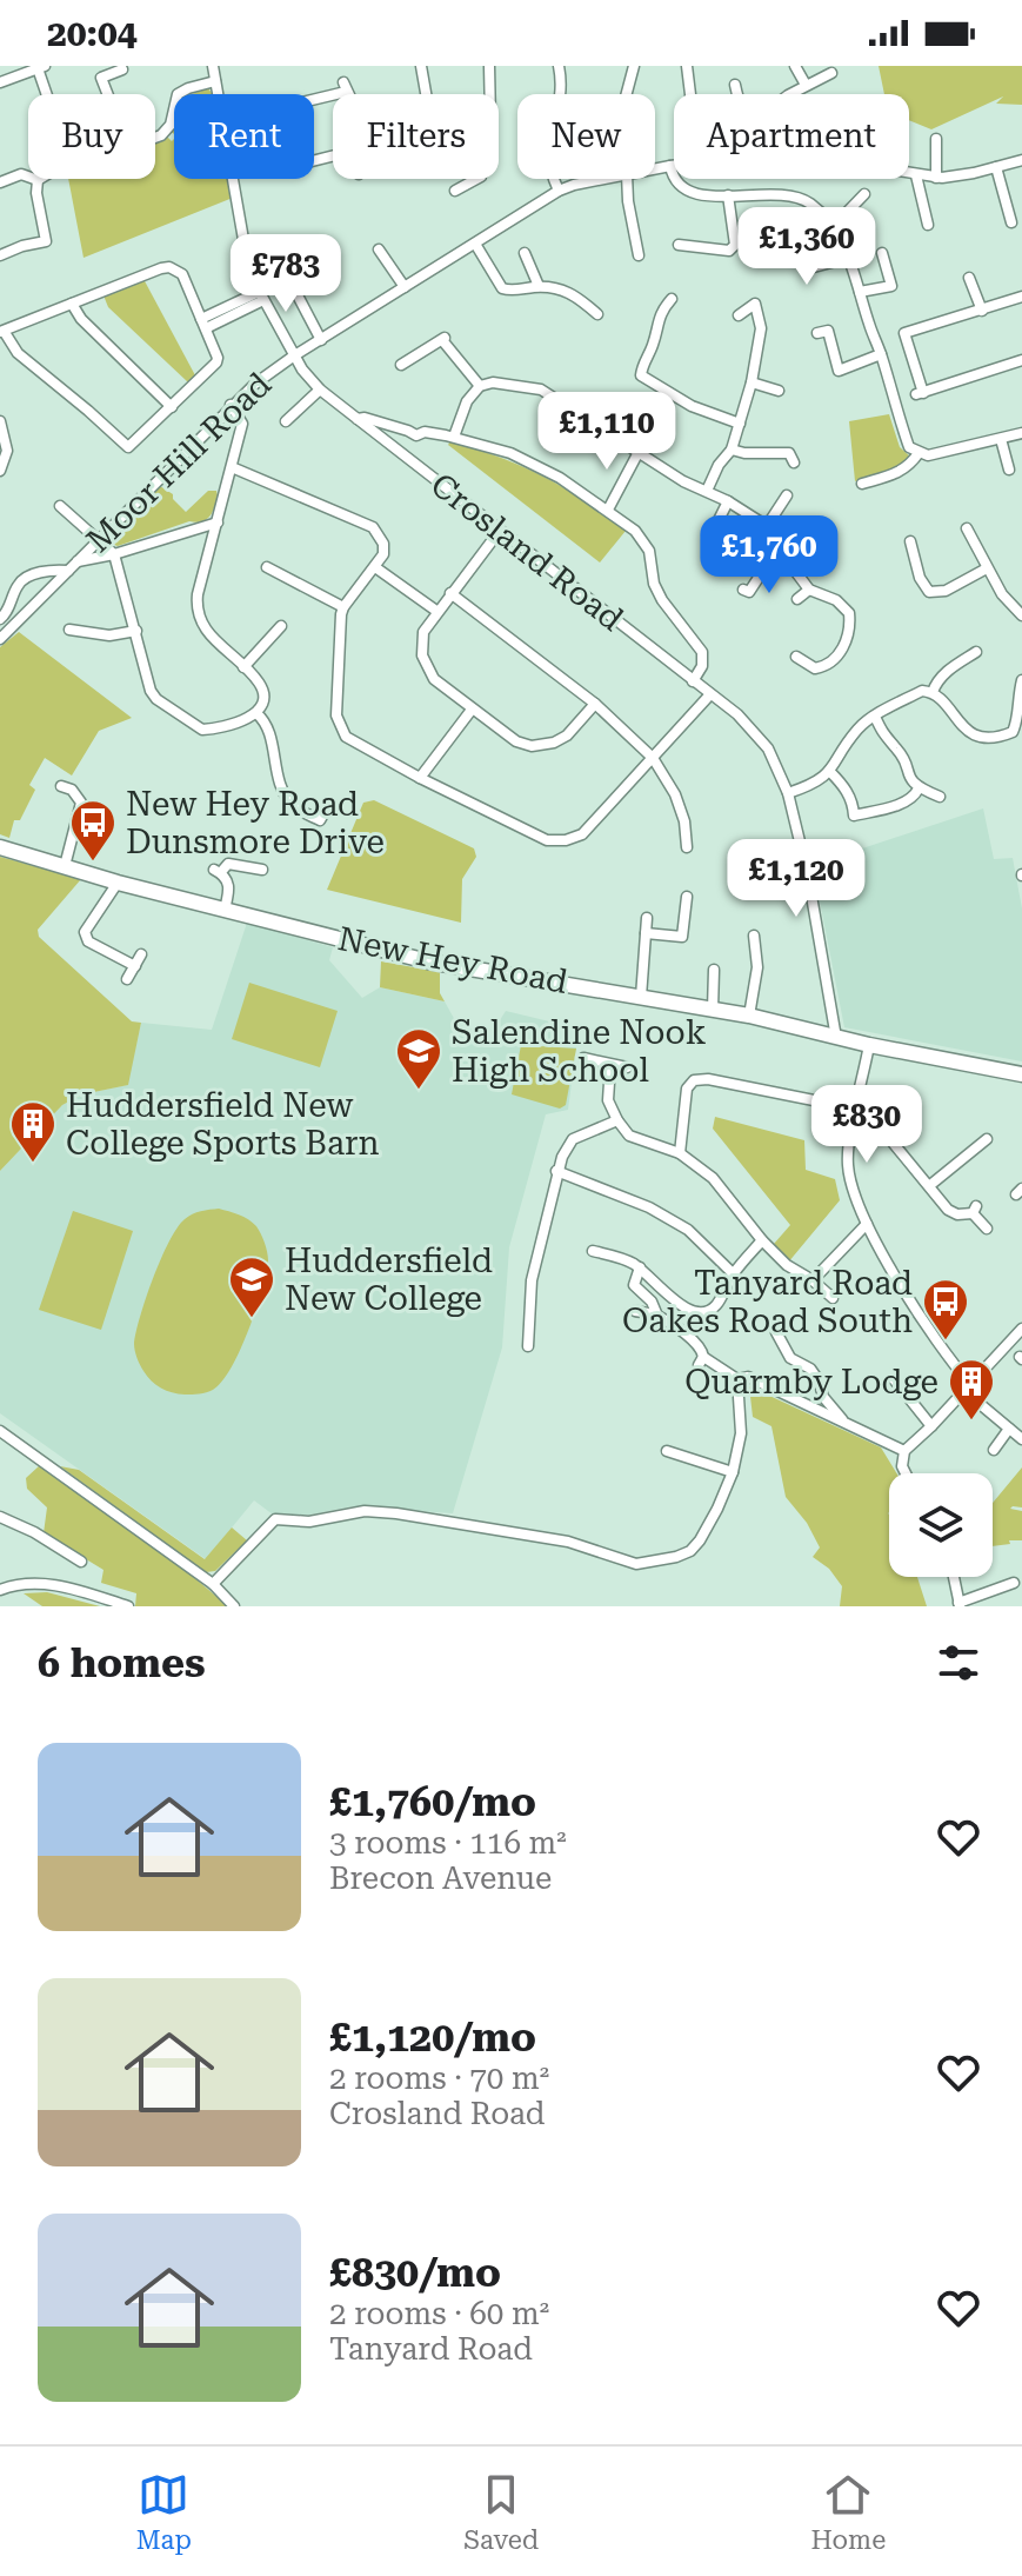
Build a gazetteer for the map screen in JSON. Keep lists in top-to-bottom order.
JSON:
{
  "streets": {
    "highway": ["New Hey Road"],
    "street": ["Moor Hill Road", "Crosland Road"]
  },
  "crossings": [
    ["Moor Hill Road", "Crosland Road"],
    ["Crosland Road", "New Hey Road"]
  ],
  "places": {
    "bus stop": ["New Hey Road Dunsmore Drive", "Tanyard Road Oakes Road South"],
    "school or university": ["Salendine Nook High School", "Huddersfield New College"],
    "building": ["Huddersfield New College Sports Barn", "Quarmby Lodge"]
  },
  "page": {
    "status": "20:04",
    "chip": [
      "Buy",
      "Rent",
      "Filters",
      "New",
      "Apartment"
    ],
    "price": [
      "£1,360",
      "£783",
      "£1,110",
      "£1,760",
      "£1,120",
      "£830"
    ],
    "heading": "6 homes",
    "list": [
      {
        "name": "£1,760/mo",
        "note": "3 rooms · 116 m² · Brecon Avenue"
      },
      {
        "name": "£1,120/mo",
        "note": "2 rooms · 70 m² · Crosland Road"
      },
      {
        "name": "£830/mo",
        "note": "2 rooms · 60 m² · Tanyard Road"
      }
    ],
    "tabs": ["Map", "Saved", "Home"]
  }
}
